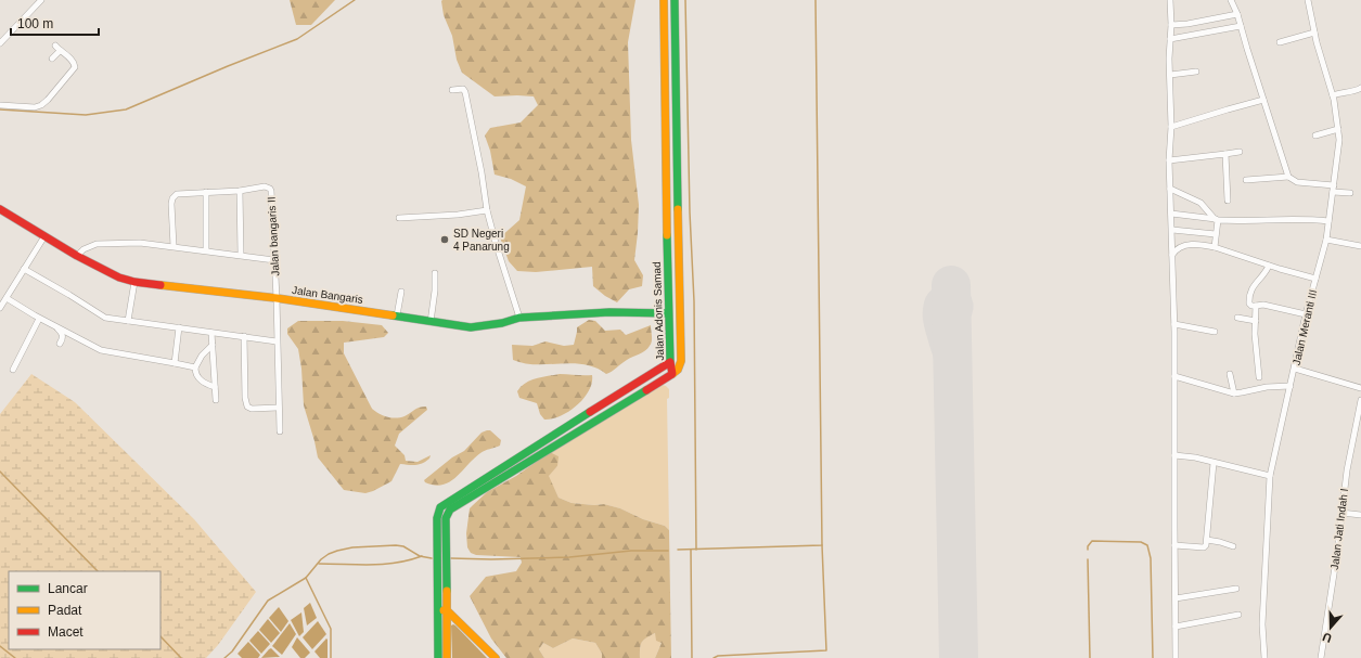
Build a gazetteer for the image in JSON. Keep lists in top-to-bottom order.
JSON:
{
  "streets": {
    "main road": ["Jalan Bangaris", "Jalan Adonis Samad"],
    "street": ["Jalan bangaris II", "Jalan Meranti III", "Jalan Jati Indah I"]
  },
  "crossings": [
    ["Jalan bangaris II", "Jalan Bangaris"],
    ["Jalan Bangaris", "Jalan Adonis Samad"]
  ],
  "places": ["SD Negeri 4 Panarung"],
  "legend": ["Lancar", "Padat", "Macet"],
  "scale_bar": "100 m",
  "north": "bottom"
}
